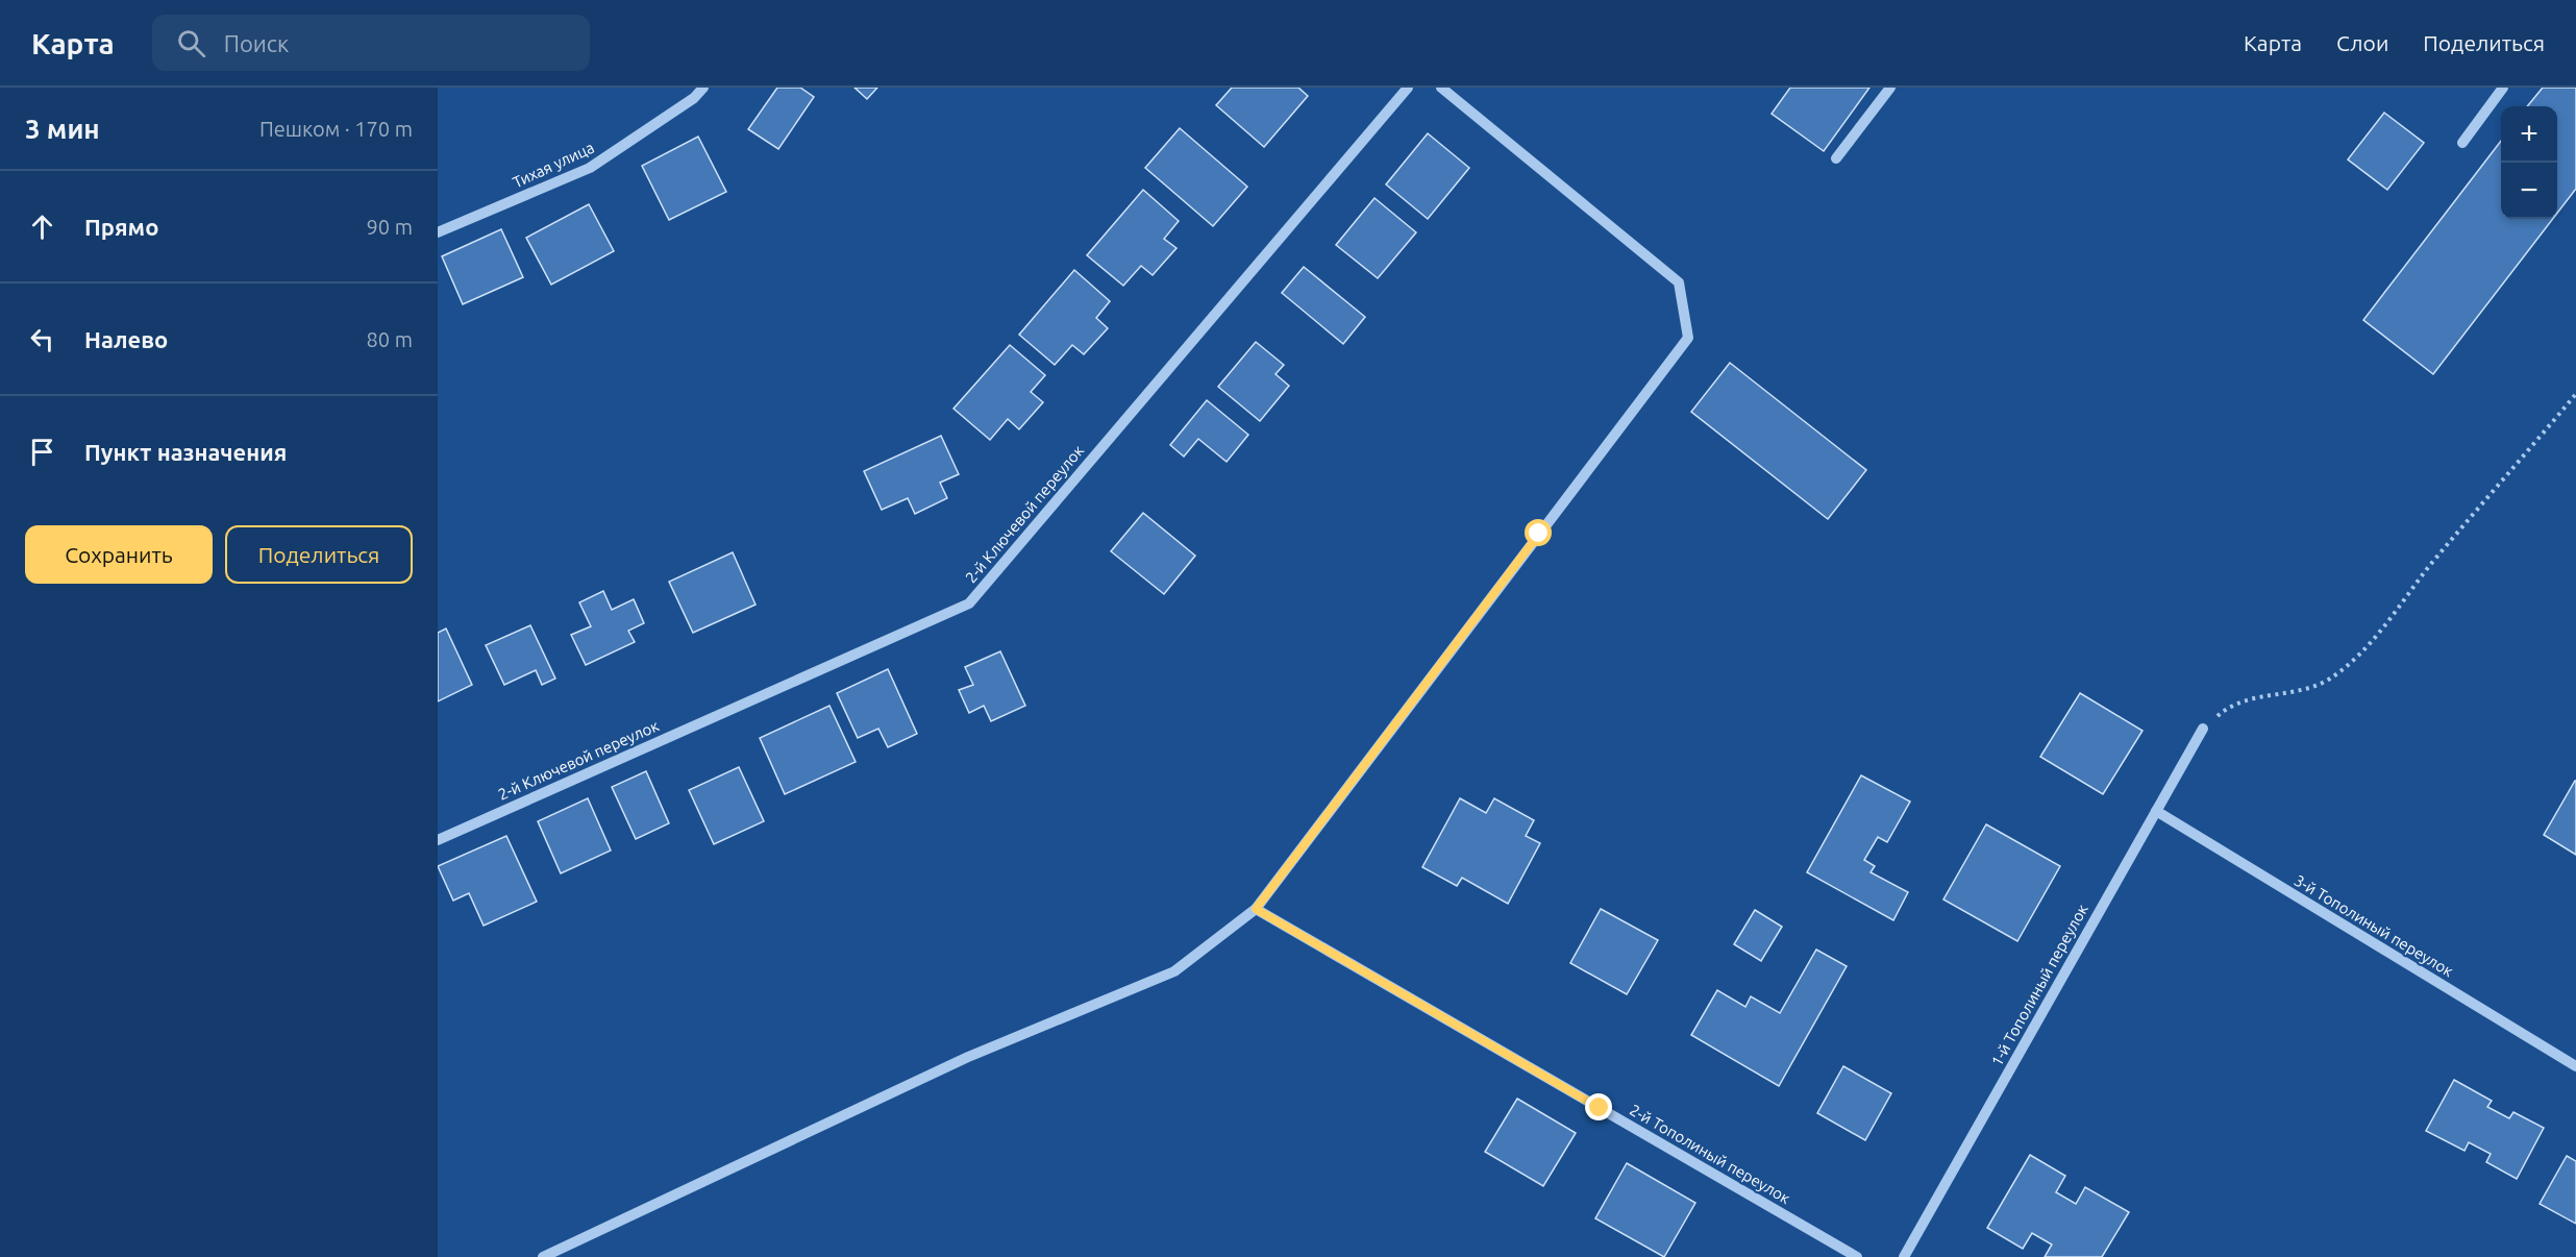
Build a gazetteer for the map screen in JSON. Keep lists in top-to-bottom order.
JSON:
{
  "streets": {
    "street": [
      "Тихая улица",
      "2-й Ключевой переулок",
      "3-й Тополиный переулок",
      "1-й Тополиный переулок",
      "2-й Тополиный переулок"
    ]
  },
  "crossings": [
    ["3-й Тополиный переулок", "1-й Тополиный переулок"]
  ],
  "page": {
    "header": "Карта",
    "search": "Поиск",
    "nav": ["Карта", "Слои", "Поделиться"],
    "heading": ["3 мин", "Пешком · 170 m"],
    "map_buttons": ["+", "−"],
    "list": [
      ["Прямо", "90 m"],
      ["Налево", "80 m"],
      "Пункт назначения"
    ],
    "buttons": ["Сохранить", "Поделиться"]
  }
}
